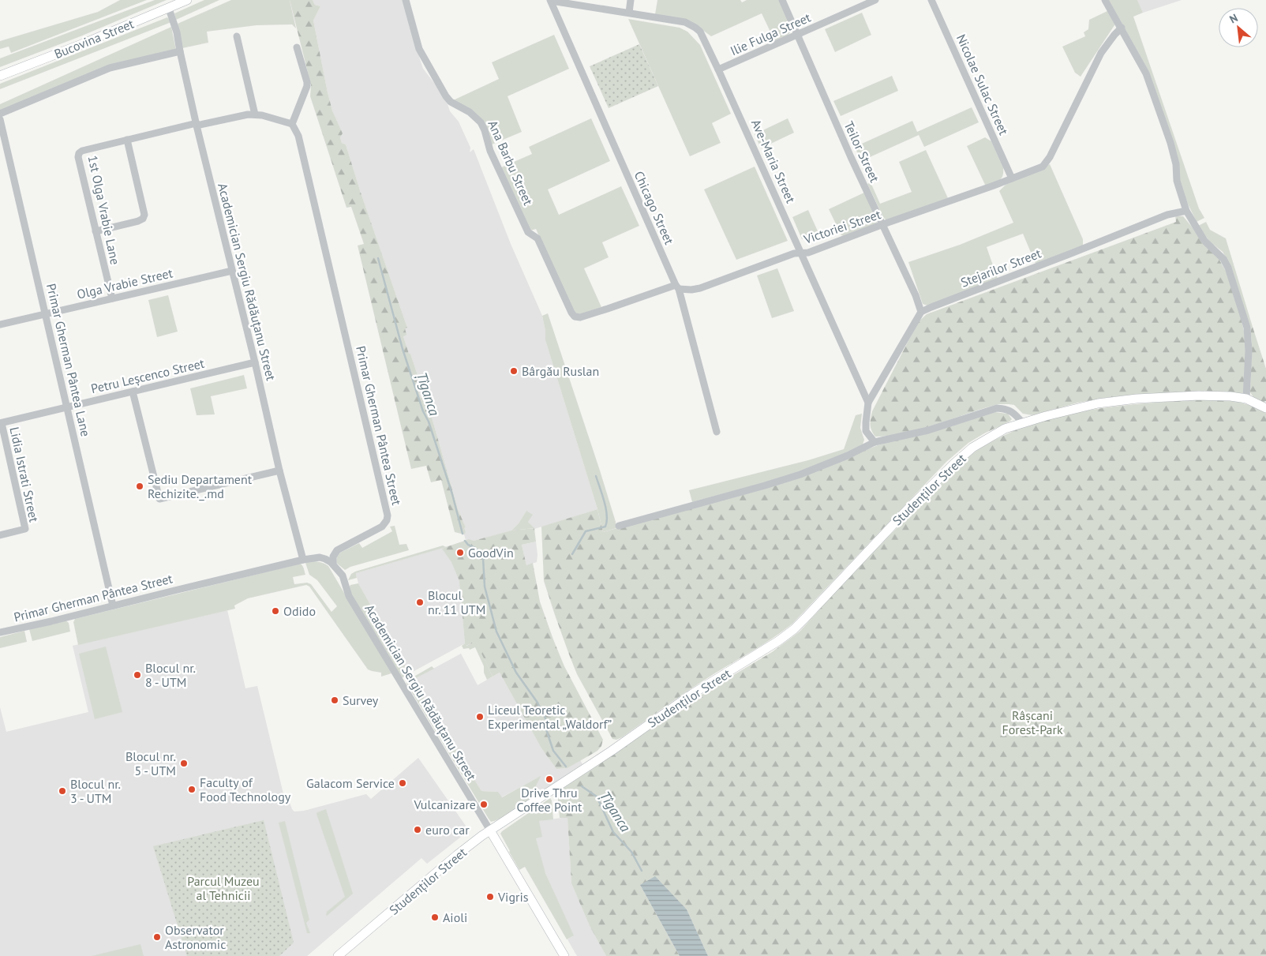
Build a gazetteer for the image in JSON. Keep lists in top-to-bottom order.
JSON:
{
  "streets": {
    "main road": ["Bucovina Street", "Studenților Street"],
    "street": [
      "Ilie Fulga Street",
      "Nicolae Sulac Street",
      "Teilor Street",
      "Ave-Maria Street",
      "Ana Barbu Street",
      "Chicago Street",
      "1st Olga Vrabie Lane",
      "Victoriei Street",
      "Stejarilor Street",
      "Academician Sergiu Rădăuțanu Street",
      "Olga Vrabie Street",
      "Primar Gherman Pântea Lane",
      "Petru Leșcenco Street",
      "Primar Gherman Pântea Street",
      "Lidia Istrati Street"
    ]
  },
  "crossings": [
    ["Ilie Fulga Street", "Teilor Street"],
    ["Ilie Fulga Street", "Ave-Maria Street"],
    ["Bucovina Street", "Academician Sergiu Rădăuțanu Street"],
    ["Nicolae Sulac Street", "Victoriei Street"],
    ["Teilor Street", "Victoriei Street"],
    ["Teilor Street", "Stejarilor Street"],
    ["Ave-Maria Street", "Chicago Street"],
    ["Ave-Maria Street", "Victoriei Street"],
    ["Ana Barbu Street", "Victoriei Street"],
    ["Chicago Street", "Victoriei Street"],
    ["1st Olga Vrabie Lane", "Academician Sergiu Rădăuțanu Street"],
    ["1st Olga Vrabie Lane", "Olga Vrabie Street"],
    ["1st Olga Vrabie Lane", "Primar Gherman Pântea Street"],
    ["Academician Sergiu Rădăuțanu Street", "Olga Vrabie Street"],
    ["Academician Sergiu Rădăuțanu Street", "Petru Leșcenco Street"],
    ["Academician Sergiu Rădăuțanu Street", "Primar Gherman Pântea Street"],
    ["Academician Sergiu Rădăuțanu Street", "Studenților Street"],
    ["Olga Vrabie Street", "Primar Gherman Pântea Lane"],
    ["Primar Gherman Pântea Lane", "Petru Leșcenco Street"],
    ["Primar Gherman Pântea Lane", "Primar Gherman Pântea Street"],
    ["Petru Leșcenco Street", "Lidia Istrati Street"]
  ],
  "water": ["Țîganca"],
  "parks": ["Râșcani Forest-Park", "Parcul Muzeu al Tehnicii"],
  "places": [
    "Bârgău Ruslan",
    "Sediu Departament Rechizite._.md",
    "GoodVin",
    "Blocul nr. 11 UTM",
    "Odido",
    "Blocul nr. 8 - UTM",
    "Survey",
    "Liceul Teoretic Experimental „Waldorf”",
    "Blocul nr. 5 - UTM",
    "Drive Thru Coffee Point",
    "Galacom Service",
    "Faculty of Food Technology",
    "Blocul nr. 3 - UTM",
    "Vulcanizare",
    "euro car",
    "Vigris",
    "Aioli",
    "Observator Astronomic"
  ],
  "north": "top left"
}
